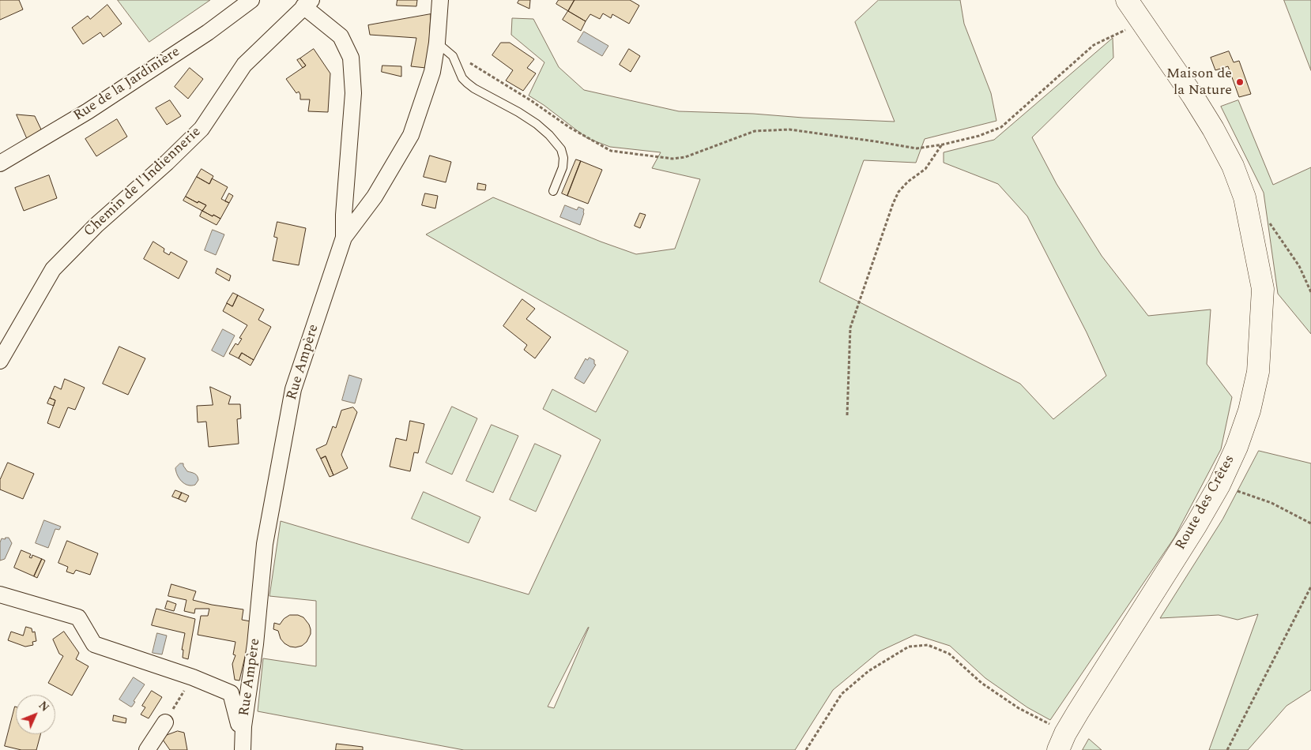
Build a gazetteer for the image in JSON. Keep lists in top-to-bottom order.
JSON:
{
  "streets": {
    "street": [
      "Rue de la Jardinière",
      "Chemin de l'Indiennerie",
      "Rue Ampère",
      "Route des Crêtes"
    ]
  },
  "crossings": [
    ["Chemin de l'Indiennerie", "Rue Ampère"]
  ],
  "places": ["Maison de la Nature"],
  "north": "top right"
}
